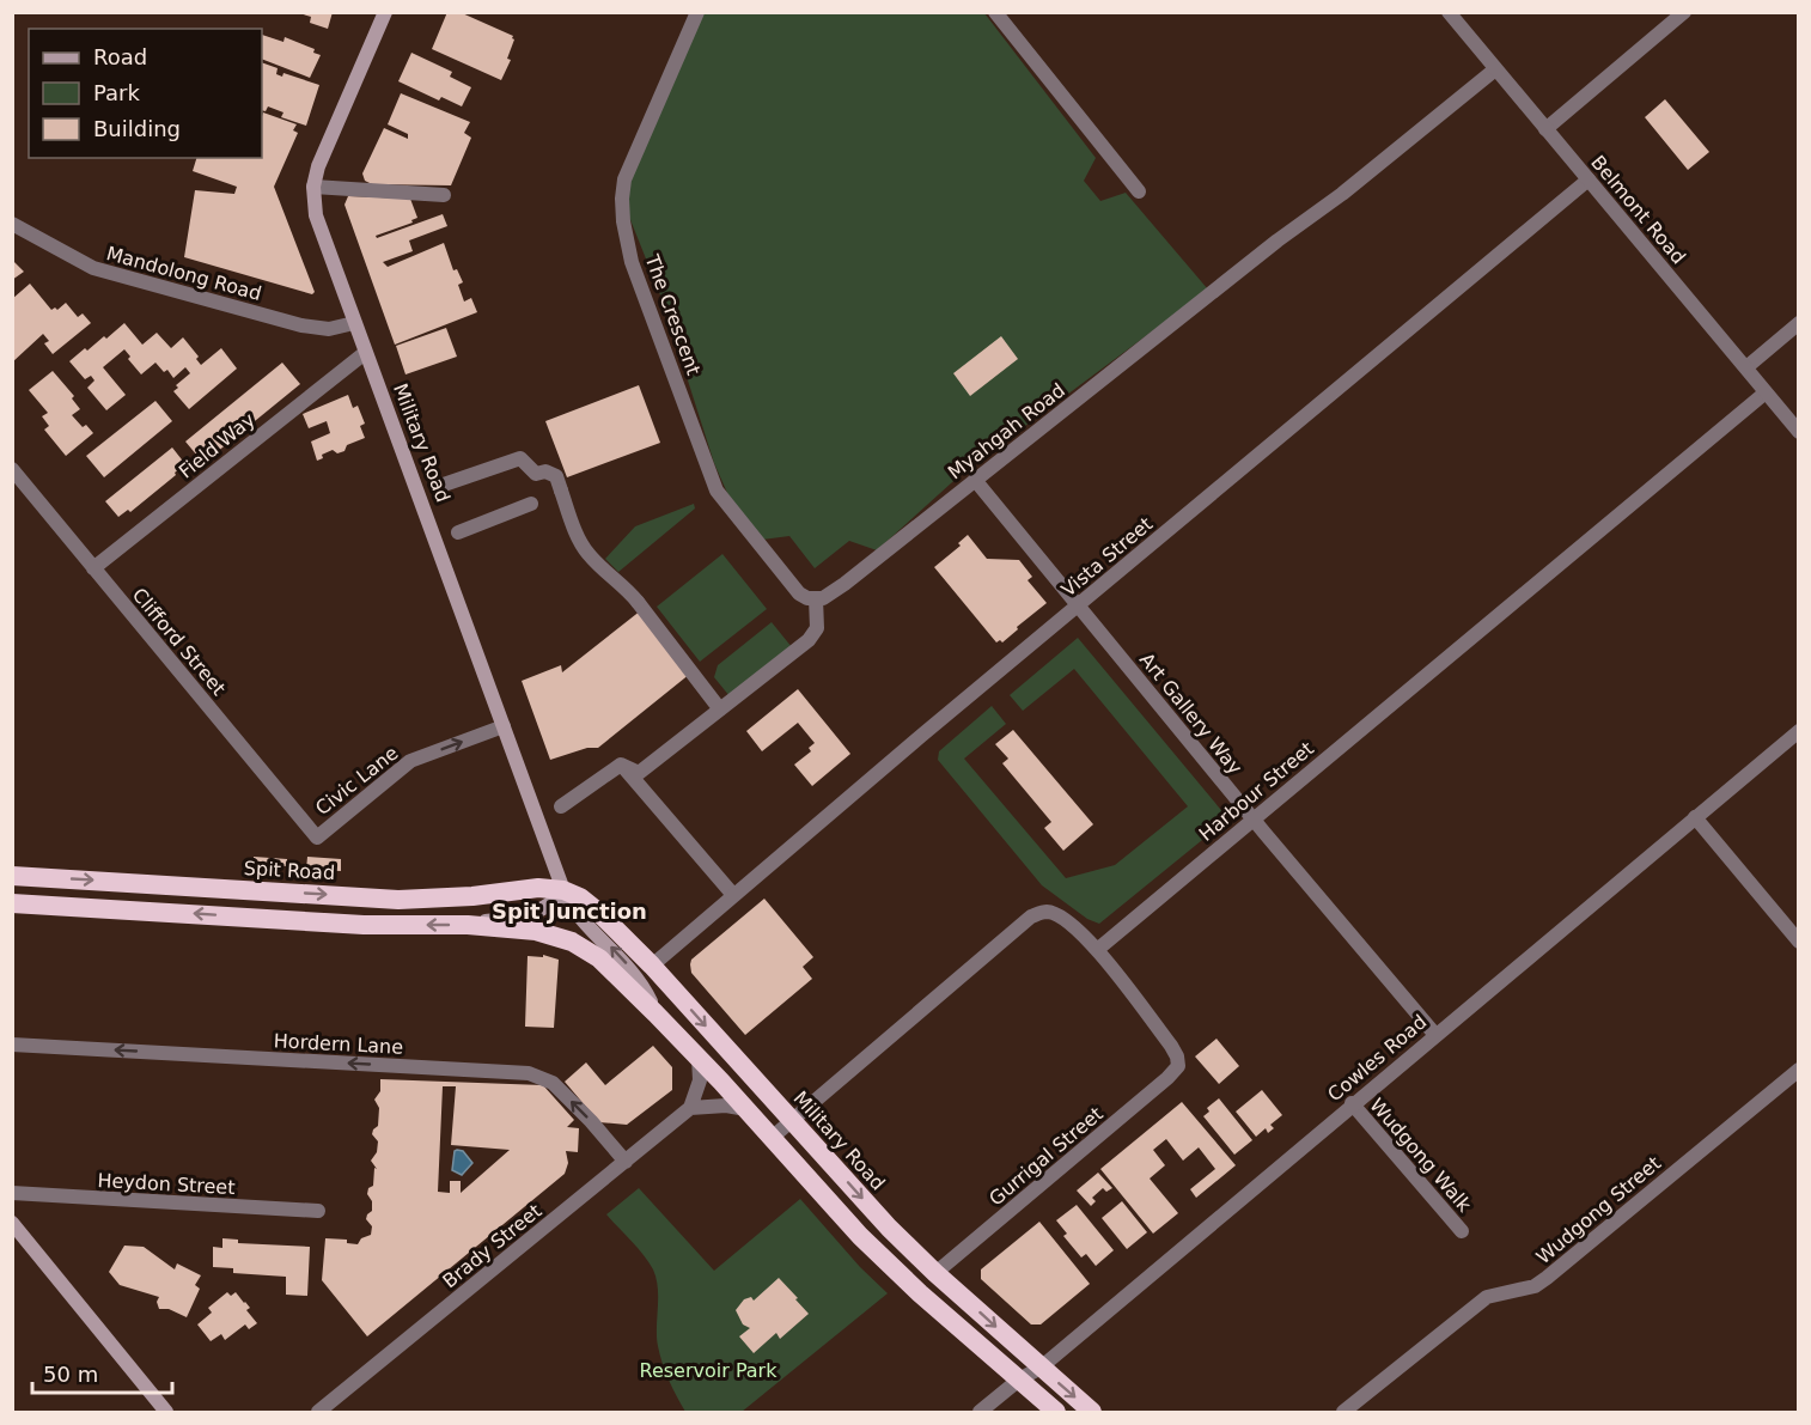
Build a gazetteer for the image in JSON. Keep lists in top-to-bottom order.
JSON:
{
  "streets": {
    "highway": ["Military Road", "Spit Road"],
    "street": [
      "Belmont Road",
      "Mandolong Road",
      "The Crescent",
      "Myahgah Road",
      "Field Way",
      "Vista Street",
      "Clifford Street",
      "Art Gallery Way",
      "Civic Lane",
      "Harbour Street",
      "Hordern Lane",
      "Cowles Road",
      "Wudgong Walk",
      "Gurrigal Street",
      "Heydon Street",
      "Wudgong Street",
      "Brady Street"
    ]
  },
  "crossings": [
    ["Belmont Road", "Myahgah Road"],
    ["Belmont Road", "Vista Street"],
    ["Belmont Road", "Harbour Street"],
    ["Mandolong Road", "Military Road"],
    ["The Crescent", "Myahgah Road"],
    ["Myahgah Road", "Art Gallery Way"],
    ["Military Road", "Field Way"],
    ["Military Road", "Vista Street"],
    ["Military Road", "Civic Lane"],
    ["Military Road", "Spit Road"],
    ["Military Road", "Cowles Road"],
    ["Military Road", "Gurrigal Street"],
    ["Field Way", "Clifford Street"],
    ["Vista Street", "Art Gallery Way"],
    ["Clifford Street", "Civic Lane"],
    ["Art Gallery Way", "Harbour Street"],
    ["Art Gallery Way", "Cowles Road"],
    ["Harbour Street", "Gurrigal Street"],
    ["Hordern Lane", "Brady Street"],
    ["Cowles Road", "Wudgong Walk"]
  ],
  "one_way": ["Civic Lane", "Hordern Lane"],
  "districts": ["Spit Junction"],
  "parks": ["Reservoir Park"],
  "legend": ["Road", "Park", "Building"],
  "scale_bar": "50 m"
}
